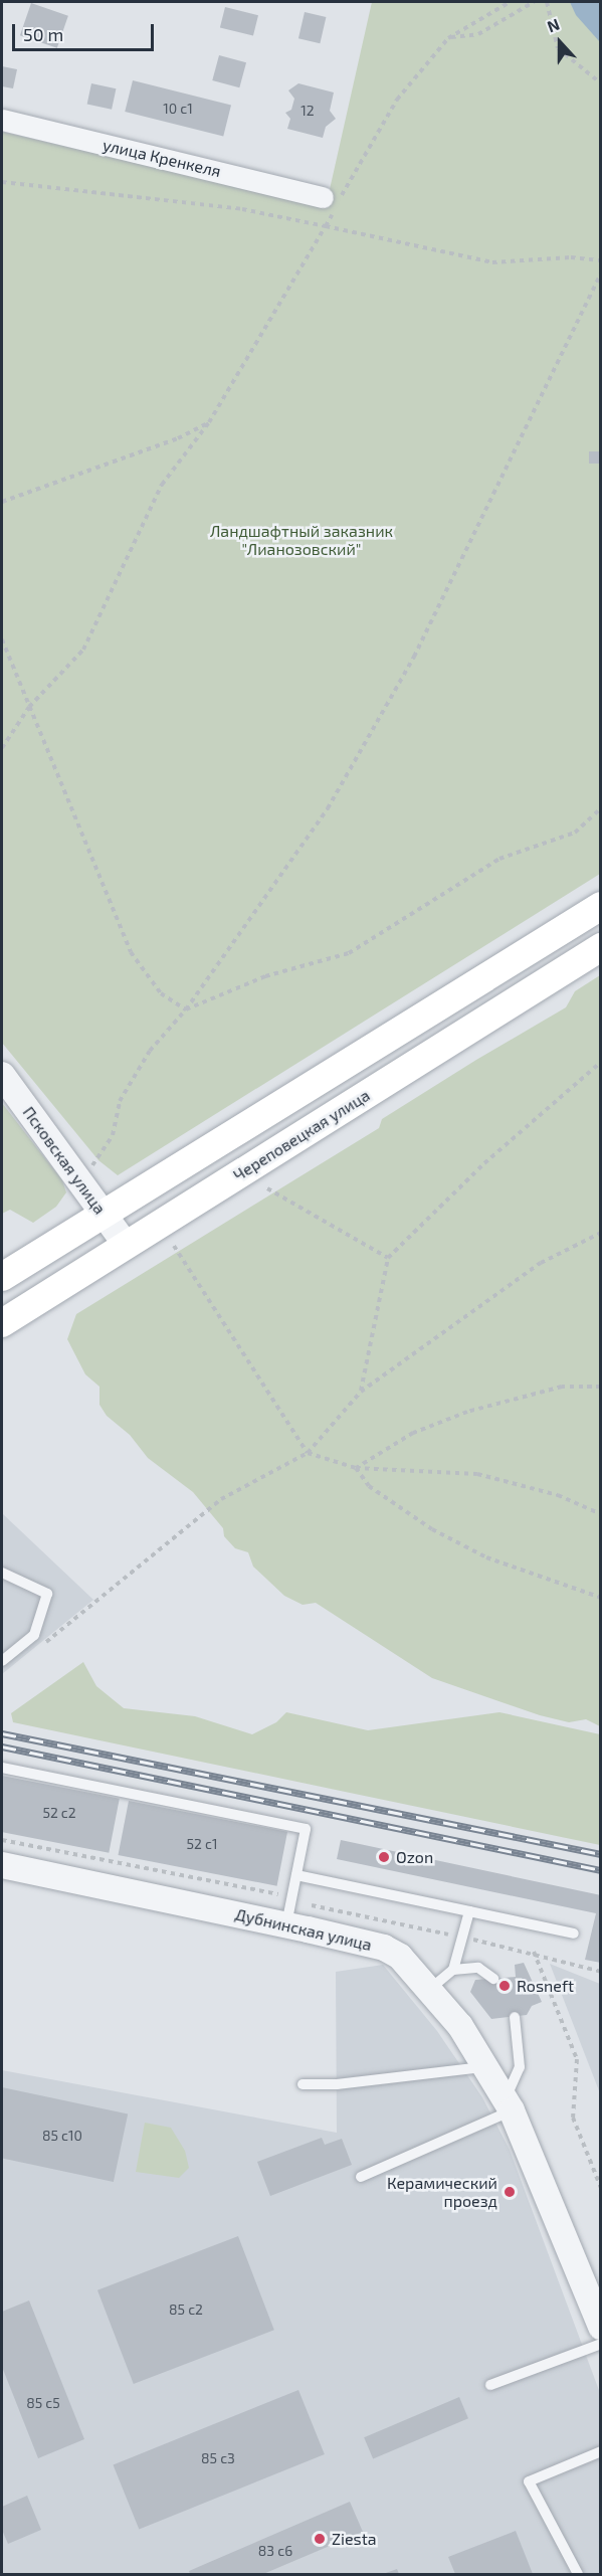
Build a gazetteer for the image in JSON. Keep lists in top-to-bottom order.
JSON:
{
  "streets": {
    "main road": ["Череповецкая улица"],
    "street": ["улица Кренкеля", "Псковская улица", "Дубнинская улица"]
  },
  "crossings": [
    ["Череповецкая улица", "Псковская улица"]
  ],
  "parks": ["Ландшафтный заказник \"Лианозовский\""],
  "places": [
    "Ozon",
    "Rosneft",
    "Керамический проезд",
    "Ziesta"
  ],
  "house_numbers": [
    "10 с1",
    "12",
    "52 с2",
    "52 с1",
    "85 с10",
    "85 с2",
    "85 с5",
    "85 с3",
    "83 с6"
  ],
  "scale_bar": "50 m",
  "north": "top"
}
